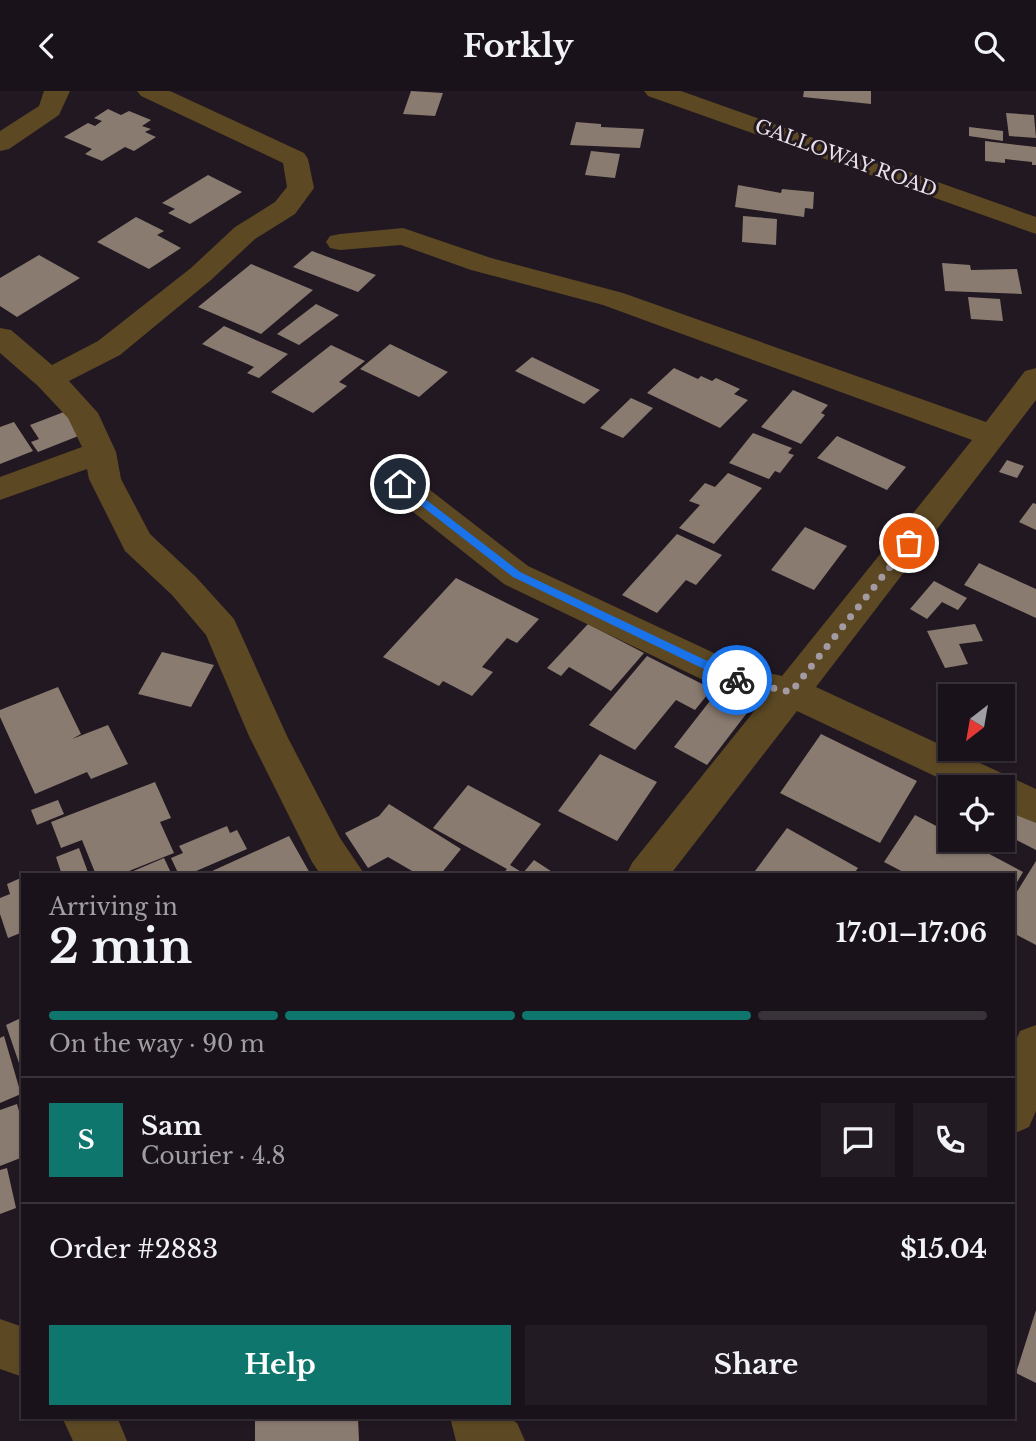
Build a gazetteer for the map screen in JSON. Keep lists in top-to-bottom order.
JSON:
{
  "streets": {
    "street": ["GALLOWAY ROAD"]
  },
  "north": "bottom left",
  "page": {
    "header": "Forkly",
    "heading": ["2 min", "Arriving in", "17:01–17:06"],
    "panel": [
      "Sam",
      "Courier · 4.8",
      "Order #2883",
      "$15.04"
    ],
    "bar": "On the way · 90 m",
    "round": "S",
    "buttons": ["Help", "Share"]
  }
}
